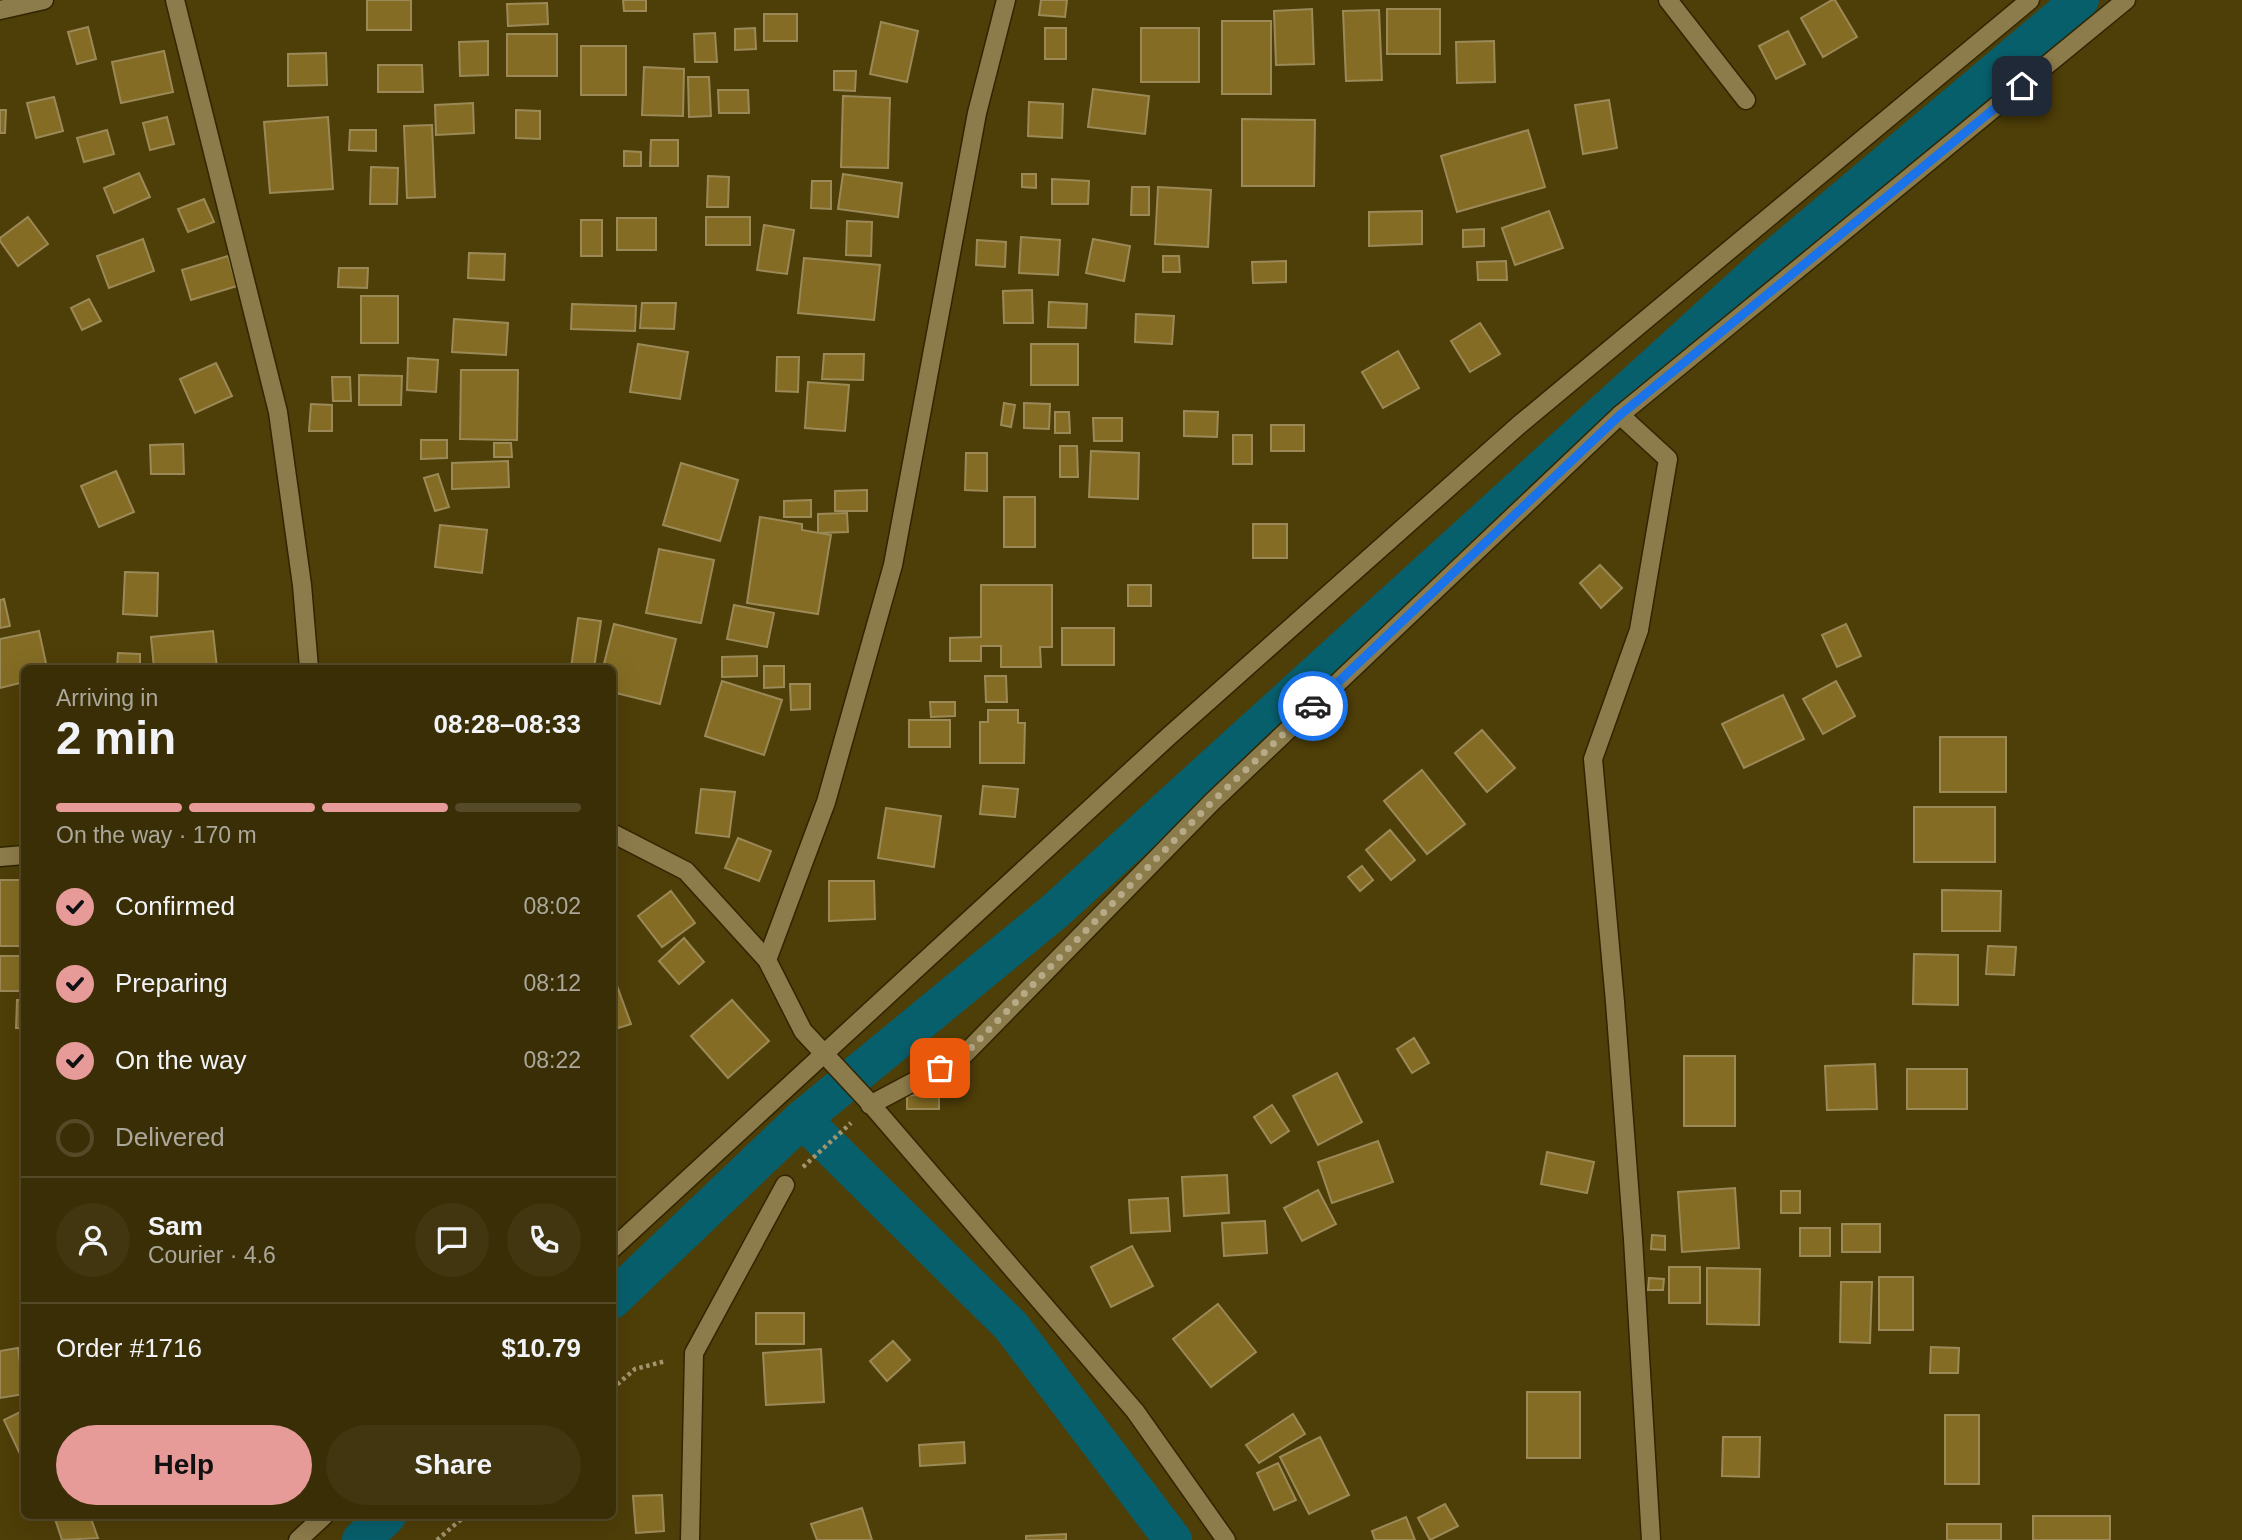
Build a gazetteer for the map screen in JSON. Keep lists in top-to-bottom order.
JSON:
{
  "page": {
    "heading": ["2 min", "Arriving in", "08:28–08:33"],
    "panel": [
      "Sam",
      "Courier · 4.6",
      "Order #1716",
      "$10.79"
    ],
    "bar": "On the way · 170 m",
    "list": [
      ["Confirmed", "08:02"],
      ["Preparing", "08:12"],
      ["On the way", "08:22"],
      "Delivered"
    ],
    "buttons": ["Help", "Share"]
  }
}
